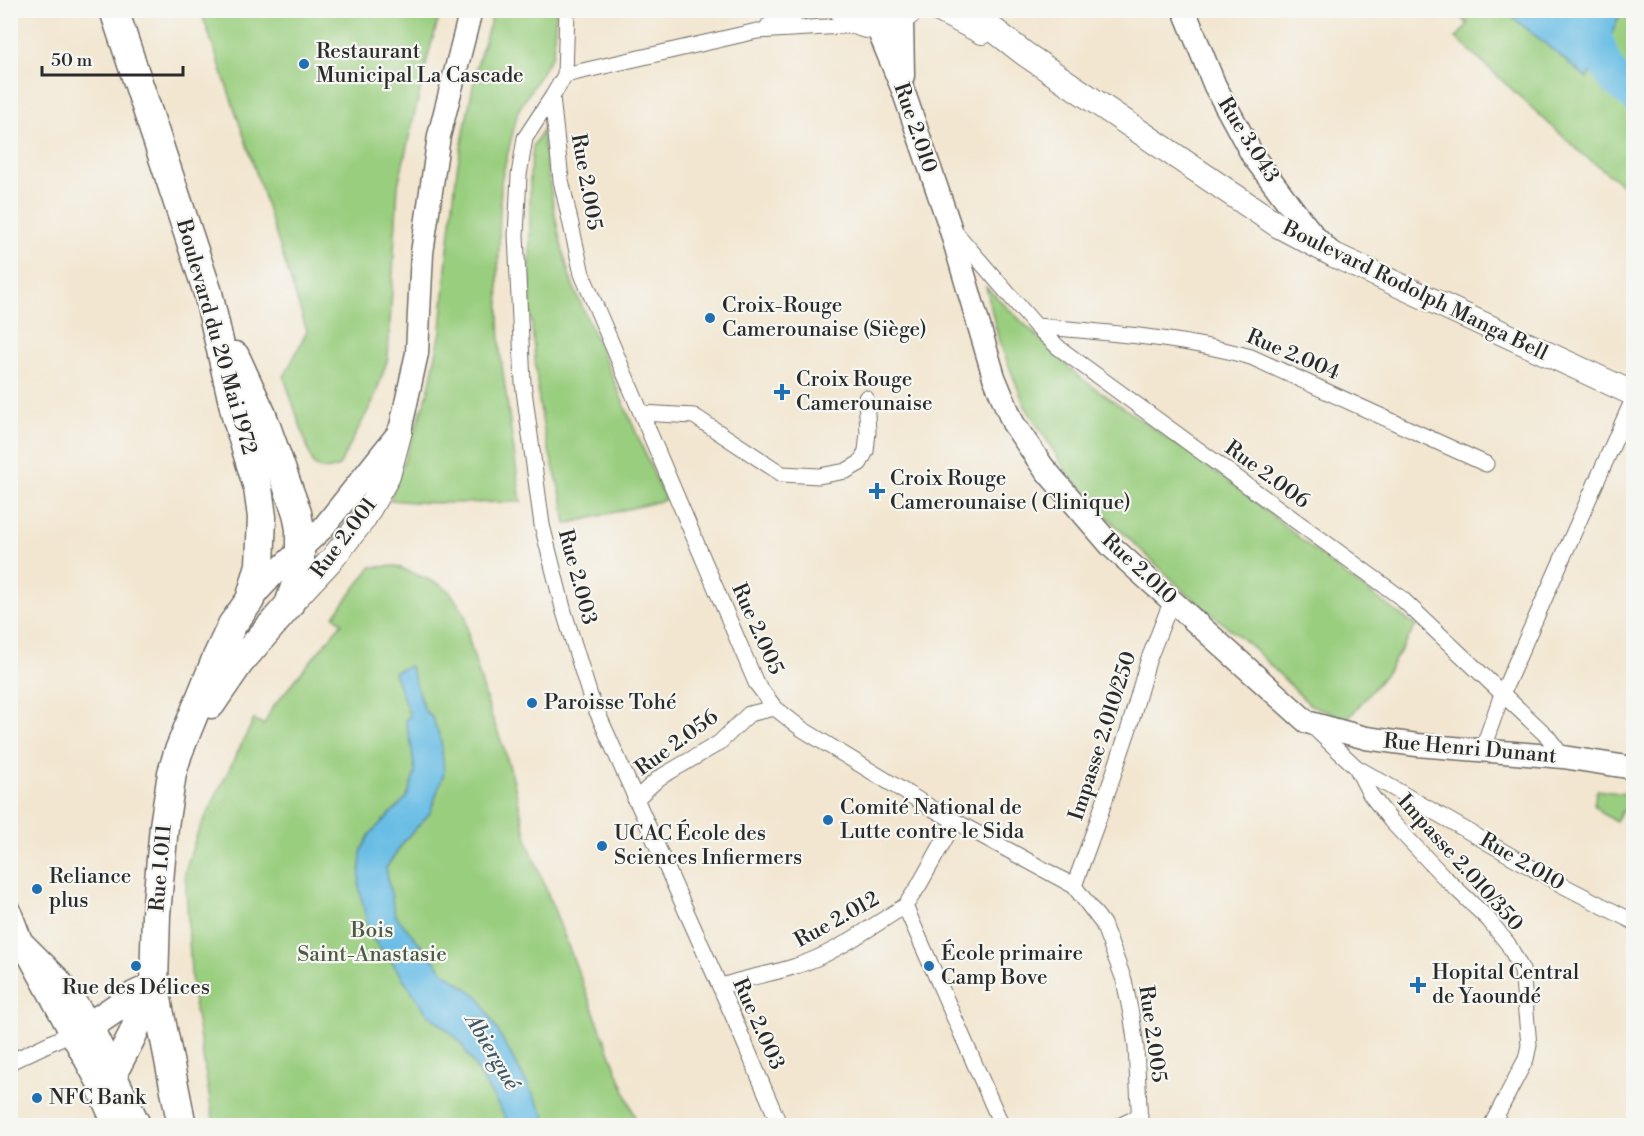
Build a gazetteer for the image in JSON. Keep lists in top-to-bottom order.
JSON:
{
  "streets": {
    "highway": ["Boulevard du 20 Mai 1972", "Rue 1.011"],
    "main road": [
      "Rue 2.010",
      "Rue 3.043",
      "Boulevard Rodolph Manga Bell",
      "Rue 2.001",
      "Rue Henri Dunant"
    ],
    "street": [
      "Rue 2.005",
      "Rue 2.004",
      "Rue 2.006",
      "Rue 2.003",
      "Impasse 2.010/250",
      "Rue 2.056",
      "Impasse 2.010/350",
      "Rue 2.012"
    ]
  },
  "crossings": [
    ["Rue 2.010", "Rue 2.006"],
    ["Rue 2.010", "Impasse 2.010/250"],
    ["Rue 2.010", "Rue Henri Dunant"],
    ["Rue 2.010", "Impasse 2.010/350"],
    ["Rue 3.043", "Boulevard Rodolph Manga Bell"],
    ["Rue 2.005", "Rue 2.003"],
    ["Rue 2.005", "Impasse 2.010/250"],
    ["Rue 2.005", "Rue 2.056"],
    ["Boulevard du 20 Mai 1972", "Rue 1.011"],
    ["Rue 2.004", "Rue 2.006"],
    ["Rue 2.006", "Rue Henri Dunant"],
    ["Rue 2.001", "Rue 1.011"],
    ["Rue 2.003", "Rue 2.056"],
    ["Rue 2.003", "Rue 2.012"]
  ],
  "water": ["Abiergué"],
  "parks": ["Bois Saint-Anastasie"],
  "places": {
    "other": [
      "Restaurant Municipal La Cascade",
      "Croix-Rouge Camerounaise (Siège)",
      "Paroisse Tohé",
      "Comité National de Lutte contre le Sida",
      "UCAC École des Sciences Infiermers",
      "Reliance plus",
      "Rue des Délices",
      "École primaire Camp Bove",
      "NFC Bank"
    ],
    "health": ["Croix Rouge Camerounaise", "Croix Rouge Camerounaise ( Clinique)", "Hopital Central de Yaoundé"]
  },
  "scale_bar": "50 m"
}
